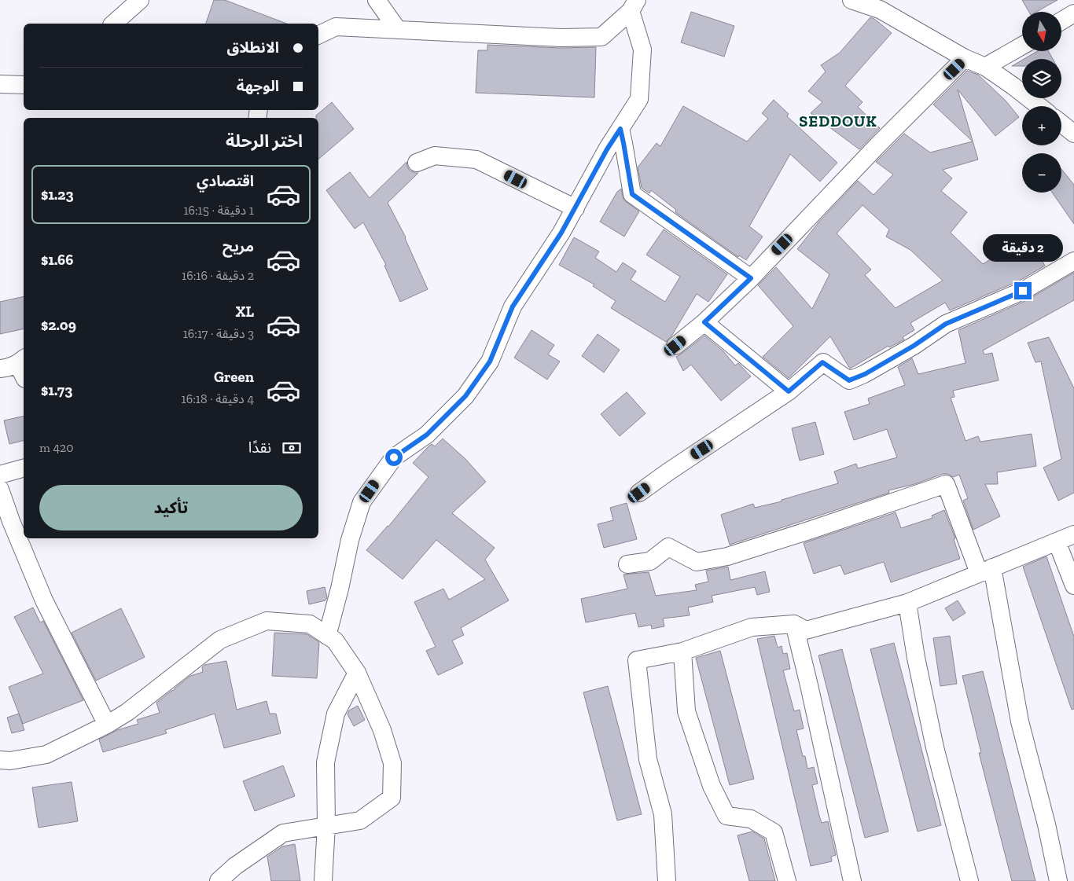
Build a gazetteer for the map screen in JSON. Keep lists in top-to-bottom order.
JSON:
{
  "districts": ["SEDDOUK"],
  "north": "bottom",
  "page": {
    "map_buttons": ["+", "−"],
    "banner": ["الانطلاق", "الوجهة"],
    "heading": "اختر الرحلة",
    "list": [
      {
        "name": "اقتصادي",
        "note": "1 دقيقة · 16:15",
        "value": "$1.23"
      },
      {
        "name": "مريح",
        "note": "2 دقيقة · 16:16",
        "value": "$1.66"
      },
      {
        "name": "XL",
        "note": "3 دقيقة · 16:17",
        "value": "$2.09"
      },
      {
        "name": "Green",
        "note": "4 دقيقة · 16:18",
        "value": "$1.73"
      }
    ],
    "bubble": "2 دقيقة",
    "pay": ["نقدًا", "420 m"],
    "buttons": "تأكيد"
  }
}
